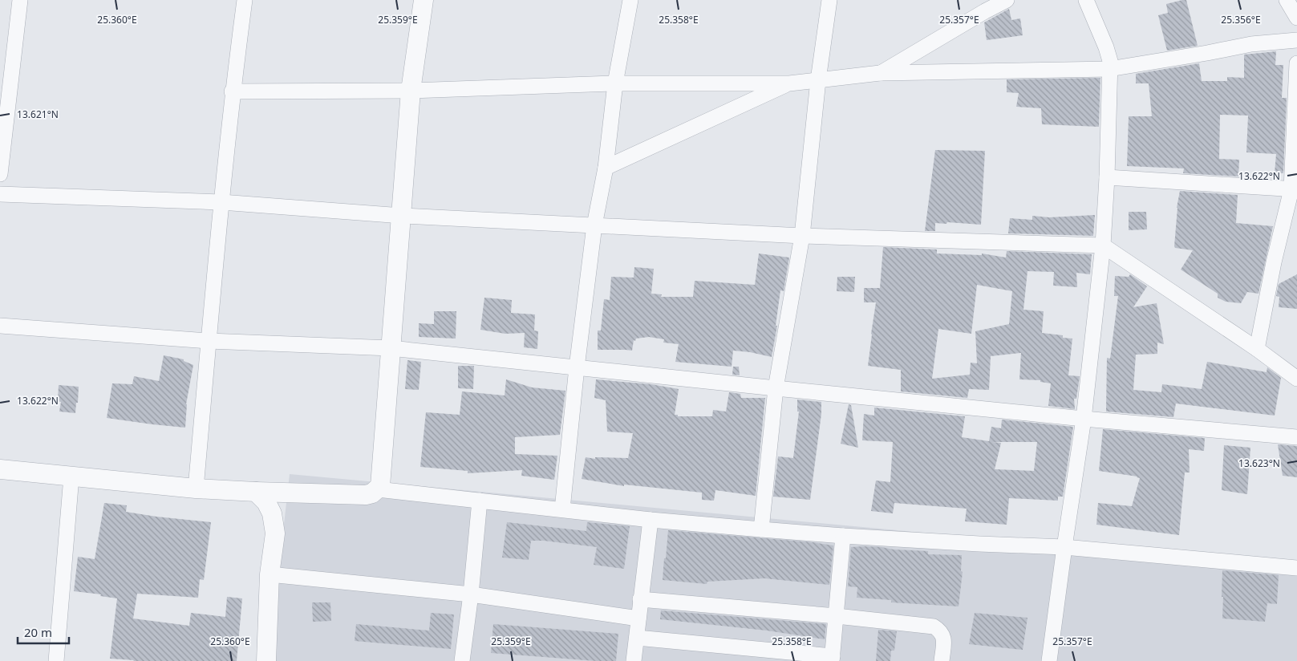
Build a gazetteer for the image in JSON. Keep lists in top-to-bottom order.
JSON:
{
  "scale_bar": "20 m",
  "coordinates": [
    "25.360°E",
    "25.359°E",
    "25.358°E",
    "25.357°E",
    "25.356°E",
    "13.621°N",
    "13.622°N",
    "13.623°N"
  ]
}
